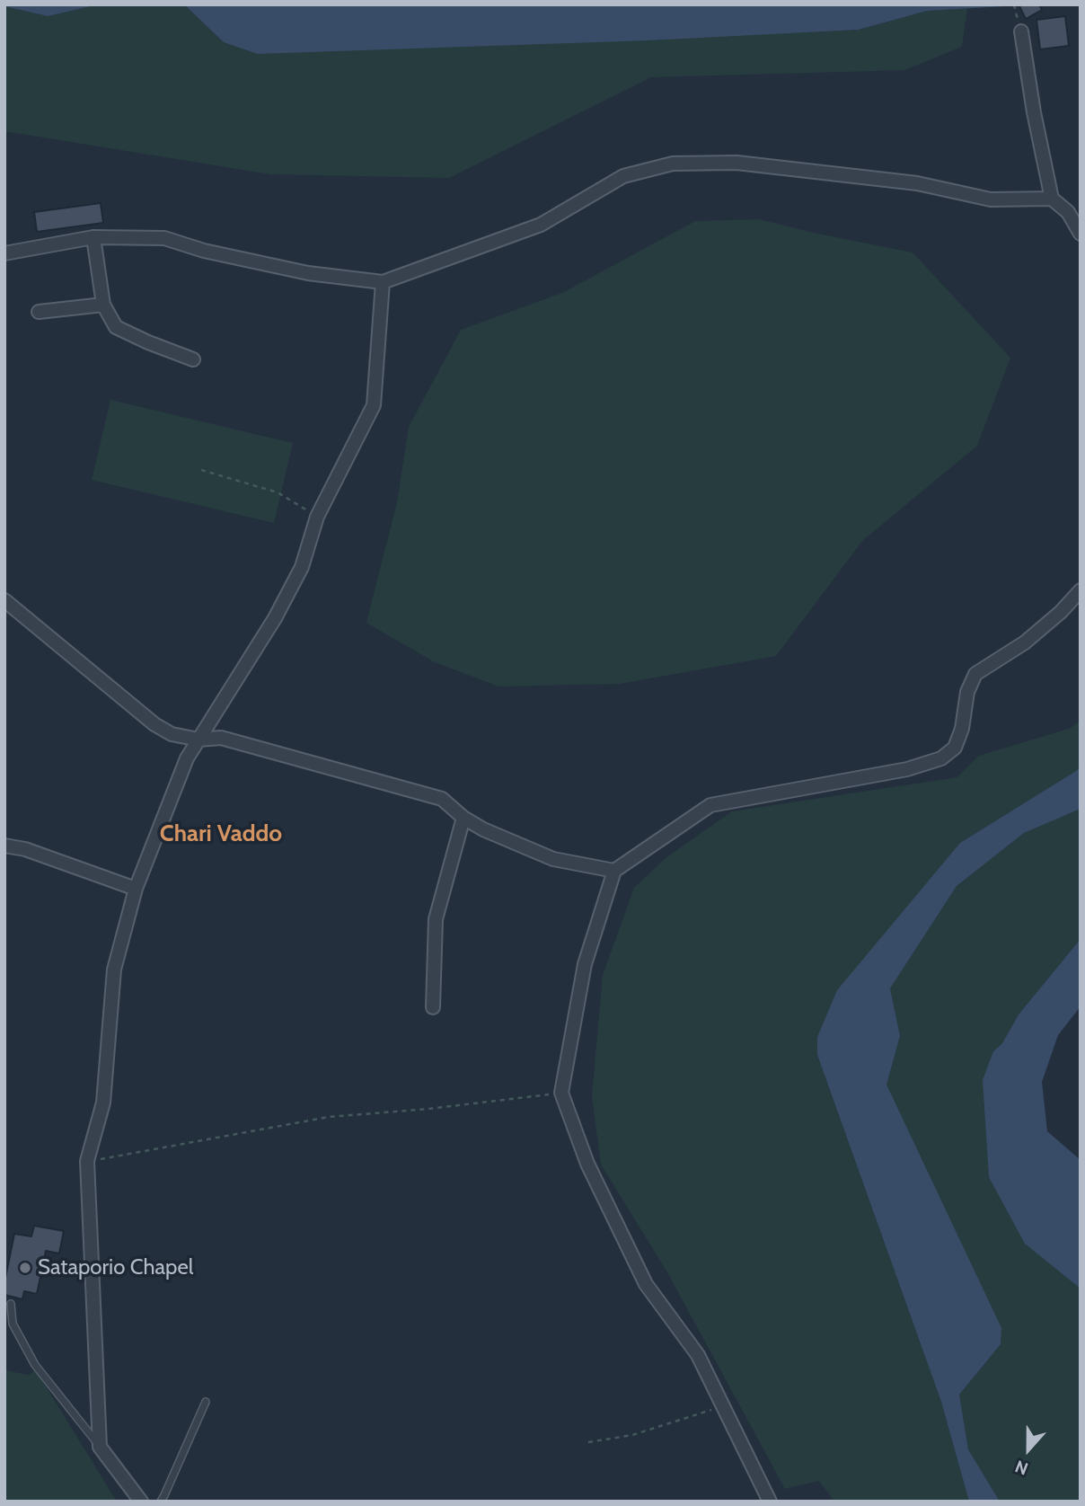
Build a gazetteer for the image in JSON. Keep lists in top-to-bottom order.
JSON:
{
  "districts": ["Chari Vaddo"],
  "places": ["Sataporio Chapel"],
  "north": "bottom"
}
